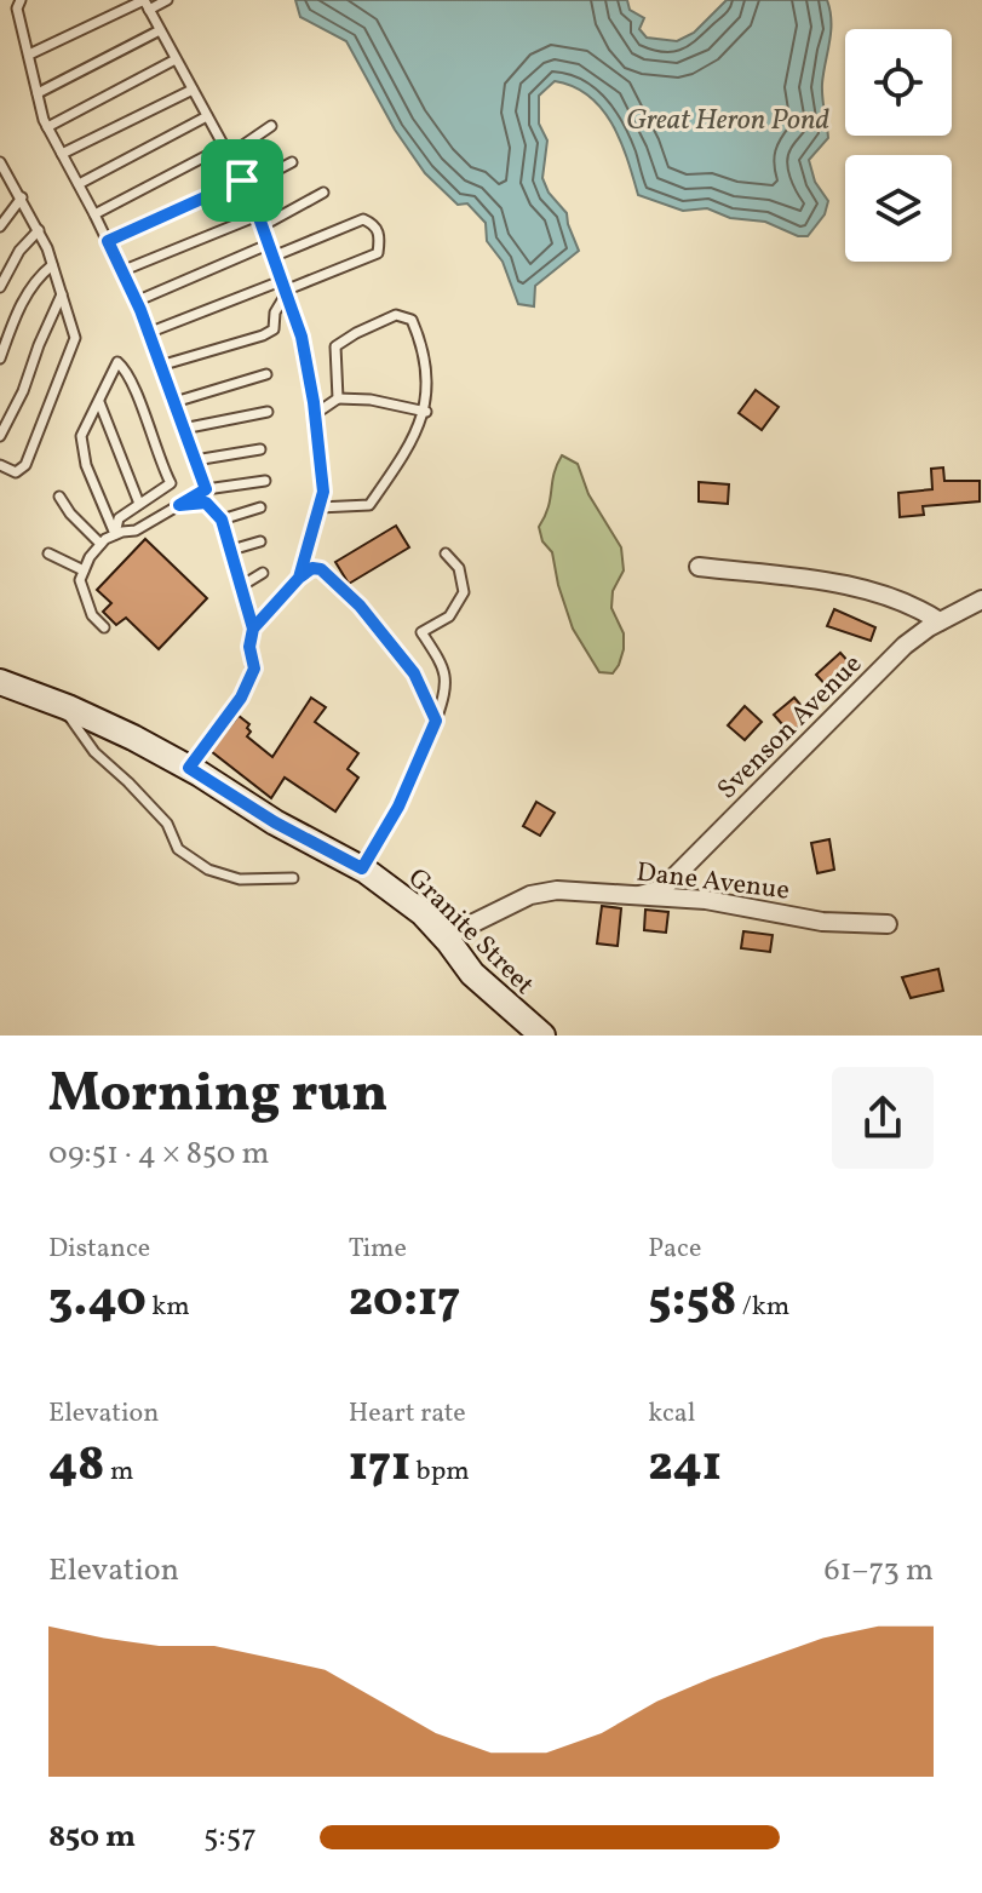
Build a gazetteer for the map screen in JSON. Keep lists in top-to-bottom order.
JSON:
{
  "streets": {
    "street": ["Svenson Avenue", "Dane Avenue", "Granite Street"]
  },
  "crossings": [
    ["Svenson Avenue", "Dane Avenue"],
    ["Dane Avenue", "Granite Street"]
  ],
  "water": ["Great Heron Pond"],
  "page": {
    "heading": ["Morning run", "09:51 · 4 × 850 m"],
    "stats": [
      ["Distance", "3.40 km"],
      ["Time", "20:17"],
      ["Pace", "5:58 /km"],
      ["Elevation", "48 m"],
      ["Heart rate", "171 bpm"],
      ["kcal", "241"]
    ],
    "chart": ["Elevation", "61–73 m"],
    "list": [
      {
        "name": "850 m",
        "note": "5:57"
      }
    ]
  }
}
